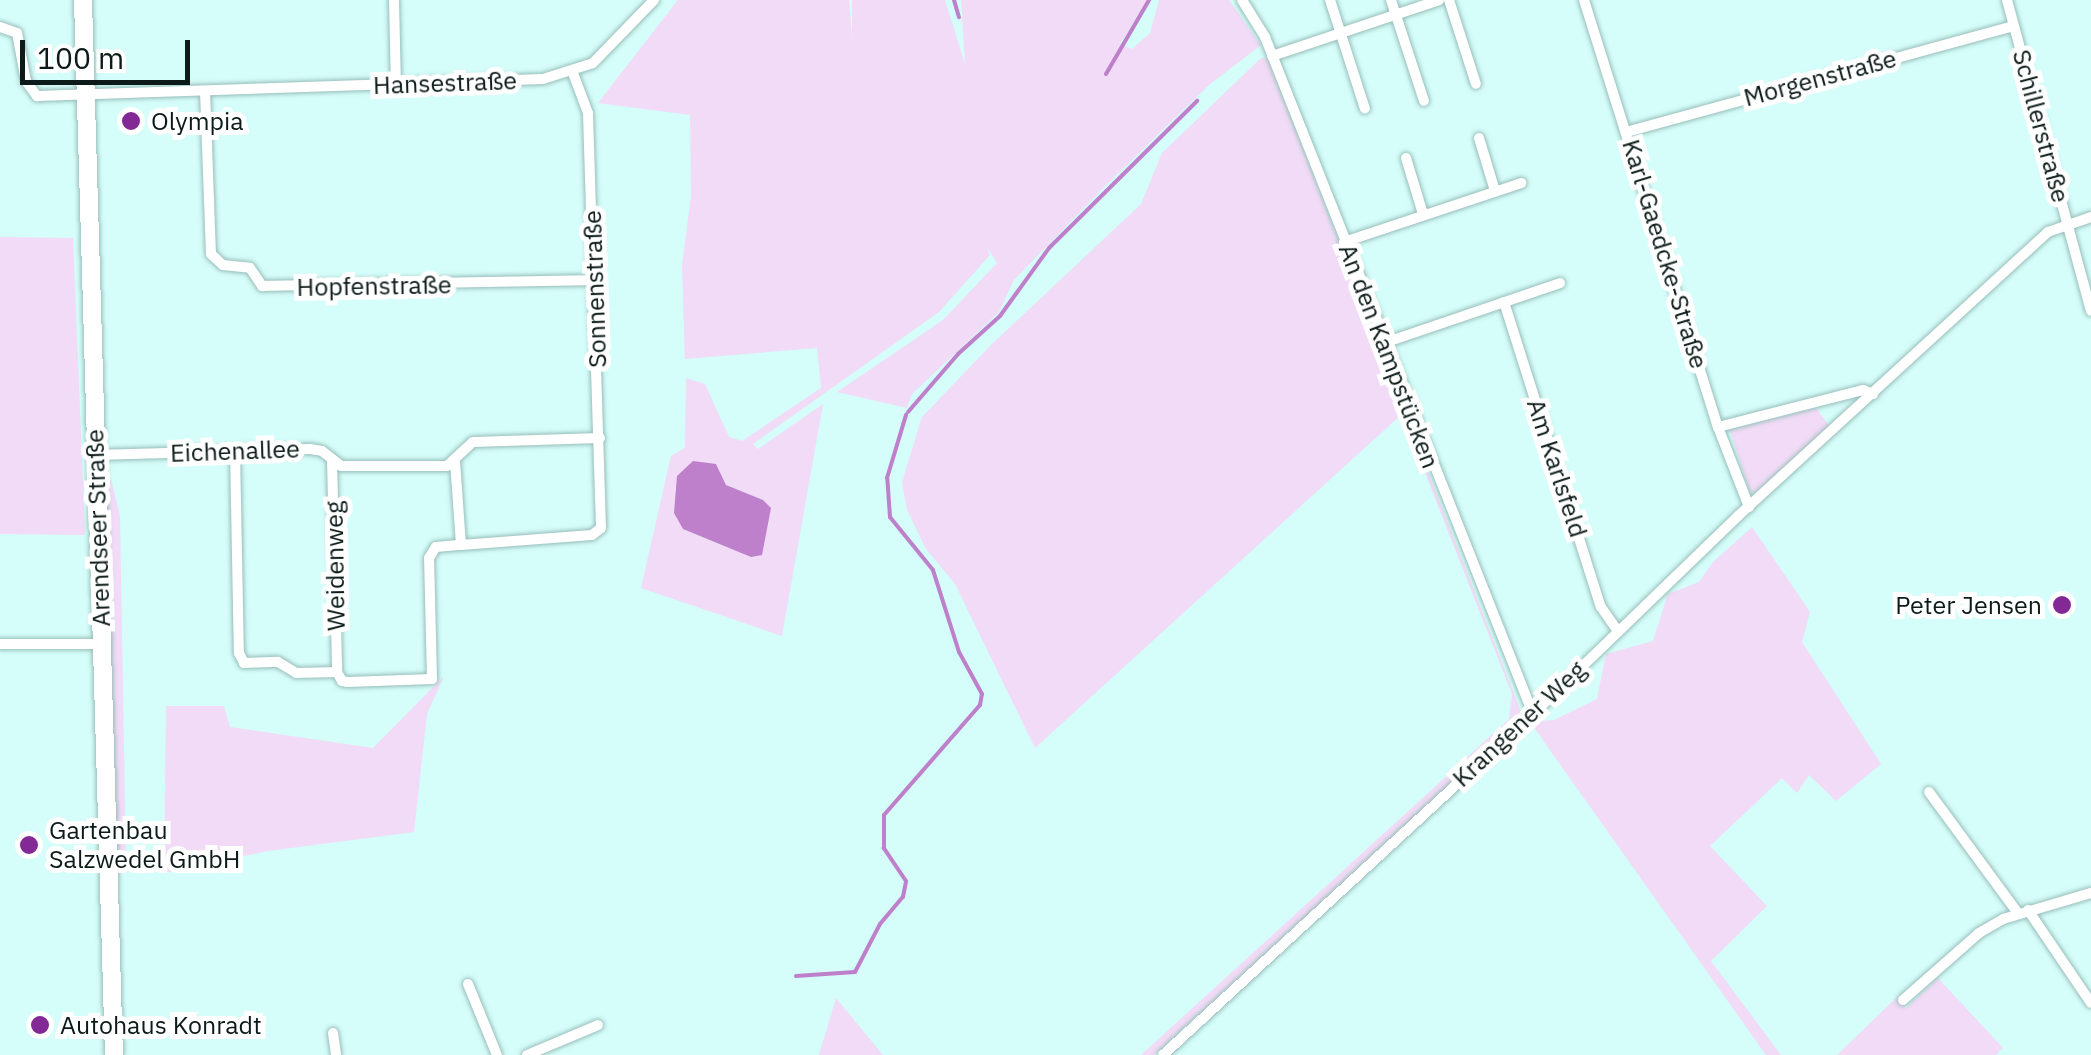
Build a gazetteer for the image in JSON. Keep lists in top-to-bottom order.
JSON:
{
  "streets": {
    "main road": ["Arendseer Straße"],
    "street": [
      "Morgenstraße",
      "Hansestraße",
      "Schillerstraße",
      "Karl-Gaedcke-Straße",
      "Hopfenstraße",
      "Sonnenstraße",
      "An den Kampstücken",
      "Eichenallee",
      "Am Karlsfeld",
      "Weidenweg",
      "Krangener Weg"
    ]
  },
  "crossings": [
    ["Morgenstraße", "Schillerstraße"],
    ["Morgenstraße", "Karl-Gaedcke-Straße"],
    ["Hansestraße", "Hopfenstraße"],
    ["Hansestraße", "Sonnenstraße"],
    ["Hansestraße", "Arendseer Straße"],
    ["Schillerstraße", "Krangener Weg"],
    ["Karl-Gaedcke-Straße", "Krangener Weg"],
    ["Hopfenstraße", "Sonnenstraße"],
    ["Sonnenstraße", "Eichenallee"],
    ["An den Kampstücken", "Krangener Weg"],
    ["Eichenallee", "Arendseer Straße"],
    ["Eichenallee", "Weidenweg"],
    ["Am Karlsfeld", "Krangener Weg"]
  ],
  "places": [
    "Olympia",
    "Peter Jensen",
    "Gartenbau Salzwedel GmbH",
    "Autohaus Konradt"
  ],
  "scale_bar": "100 m"
}
